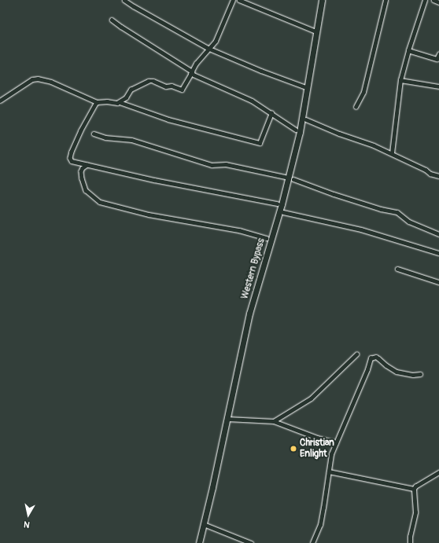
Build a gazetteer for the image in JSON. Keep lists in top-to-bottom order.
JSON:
{
  "streets": {
    "main road": ["Western Bypass"]
  },
  "places": ["Christian Enlight"],
  "north": "bottom"
}
